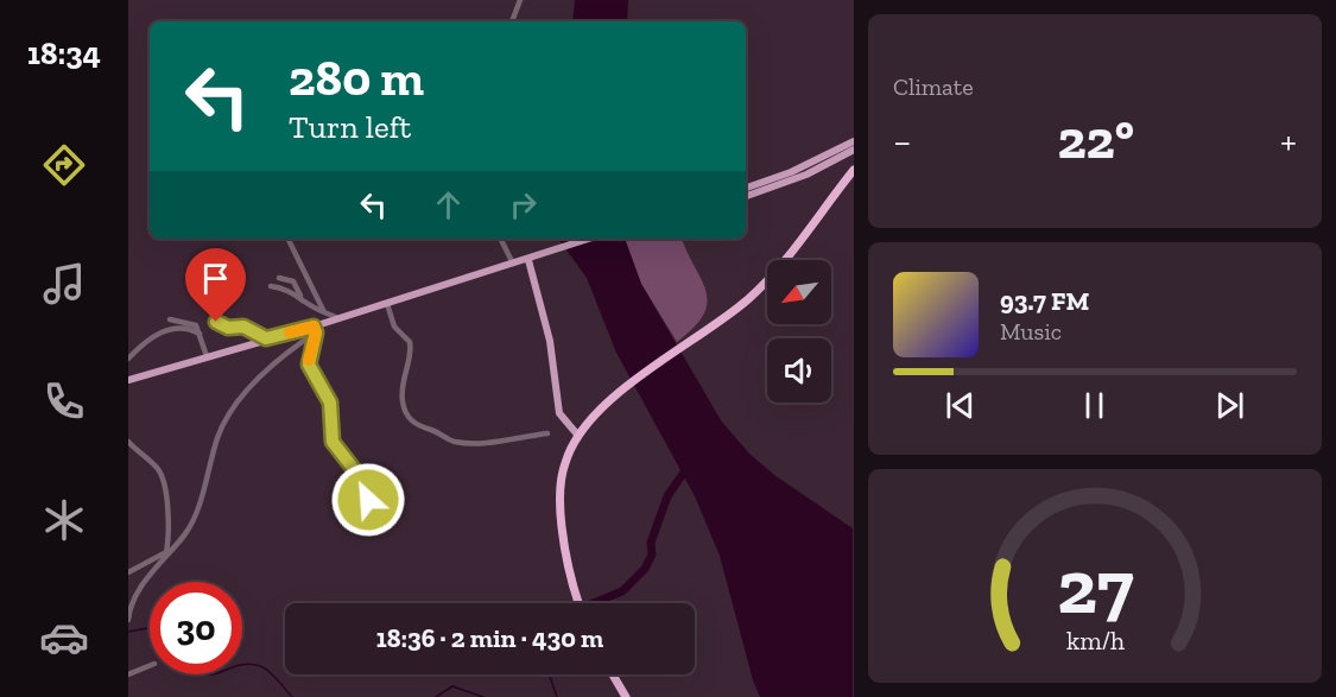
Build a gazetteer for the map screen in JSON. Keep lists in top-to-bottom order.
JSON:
{
  "north": "bottom left",
  "page": {
    "tabs": "18:34",
    "tile": "Climate",
    "turn": ["280 m", "Turn left"],
    "heat": ["−", "22°", "+"],
    "song": ["93.7 FM", "Music"],
    "limit": "30",
    "trip": "18:36 · 2 min · 430 m",
    "gauge": ["27", "km/h"]
  }
}
